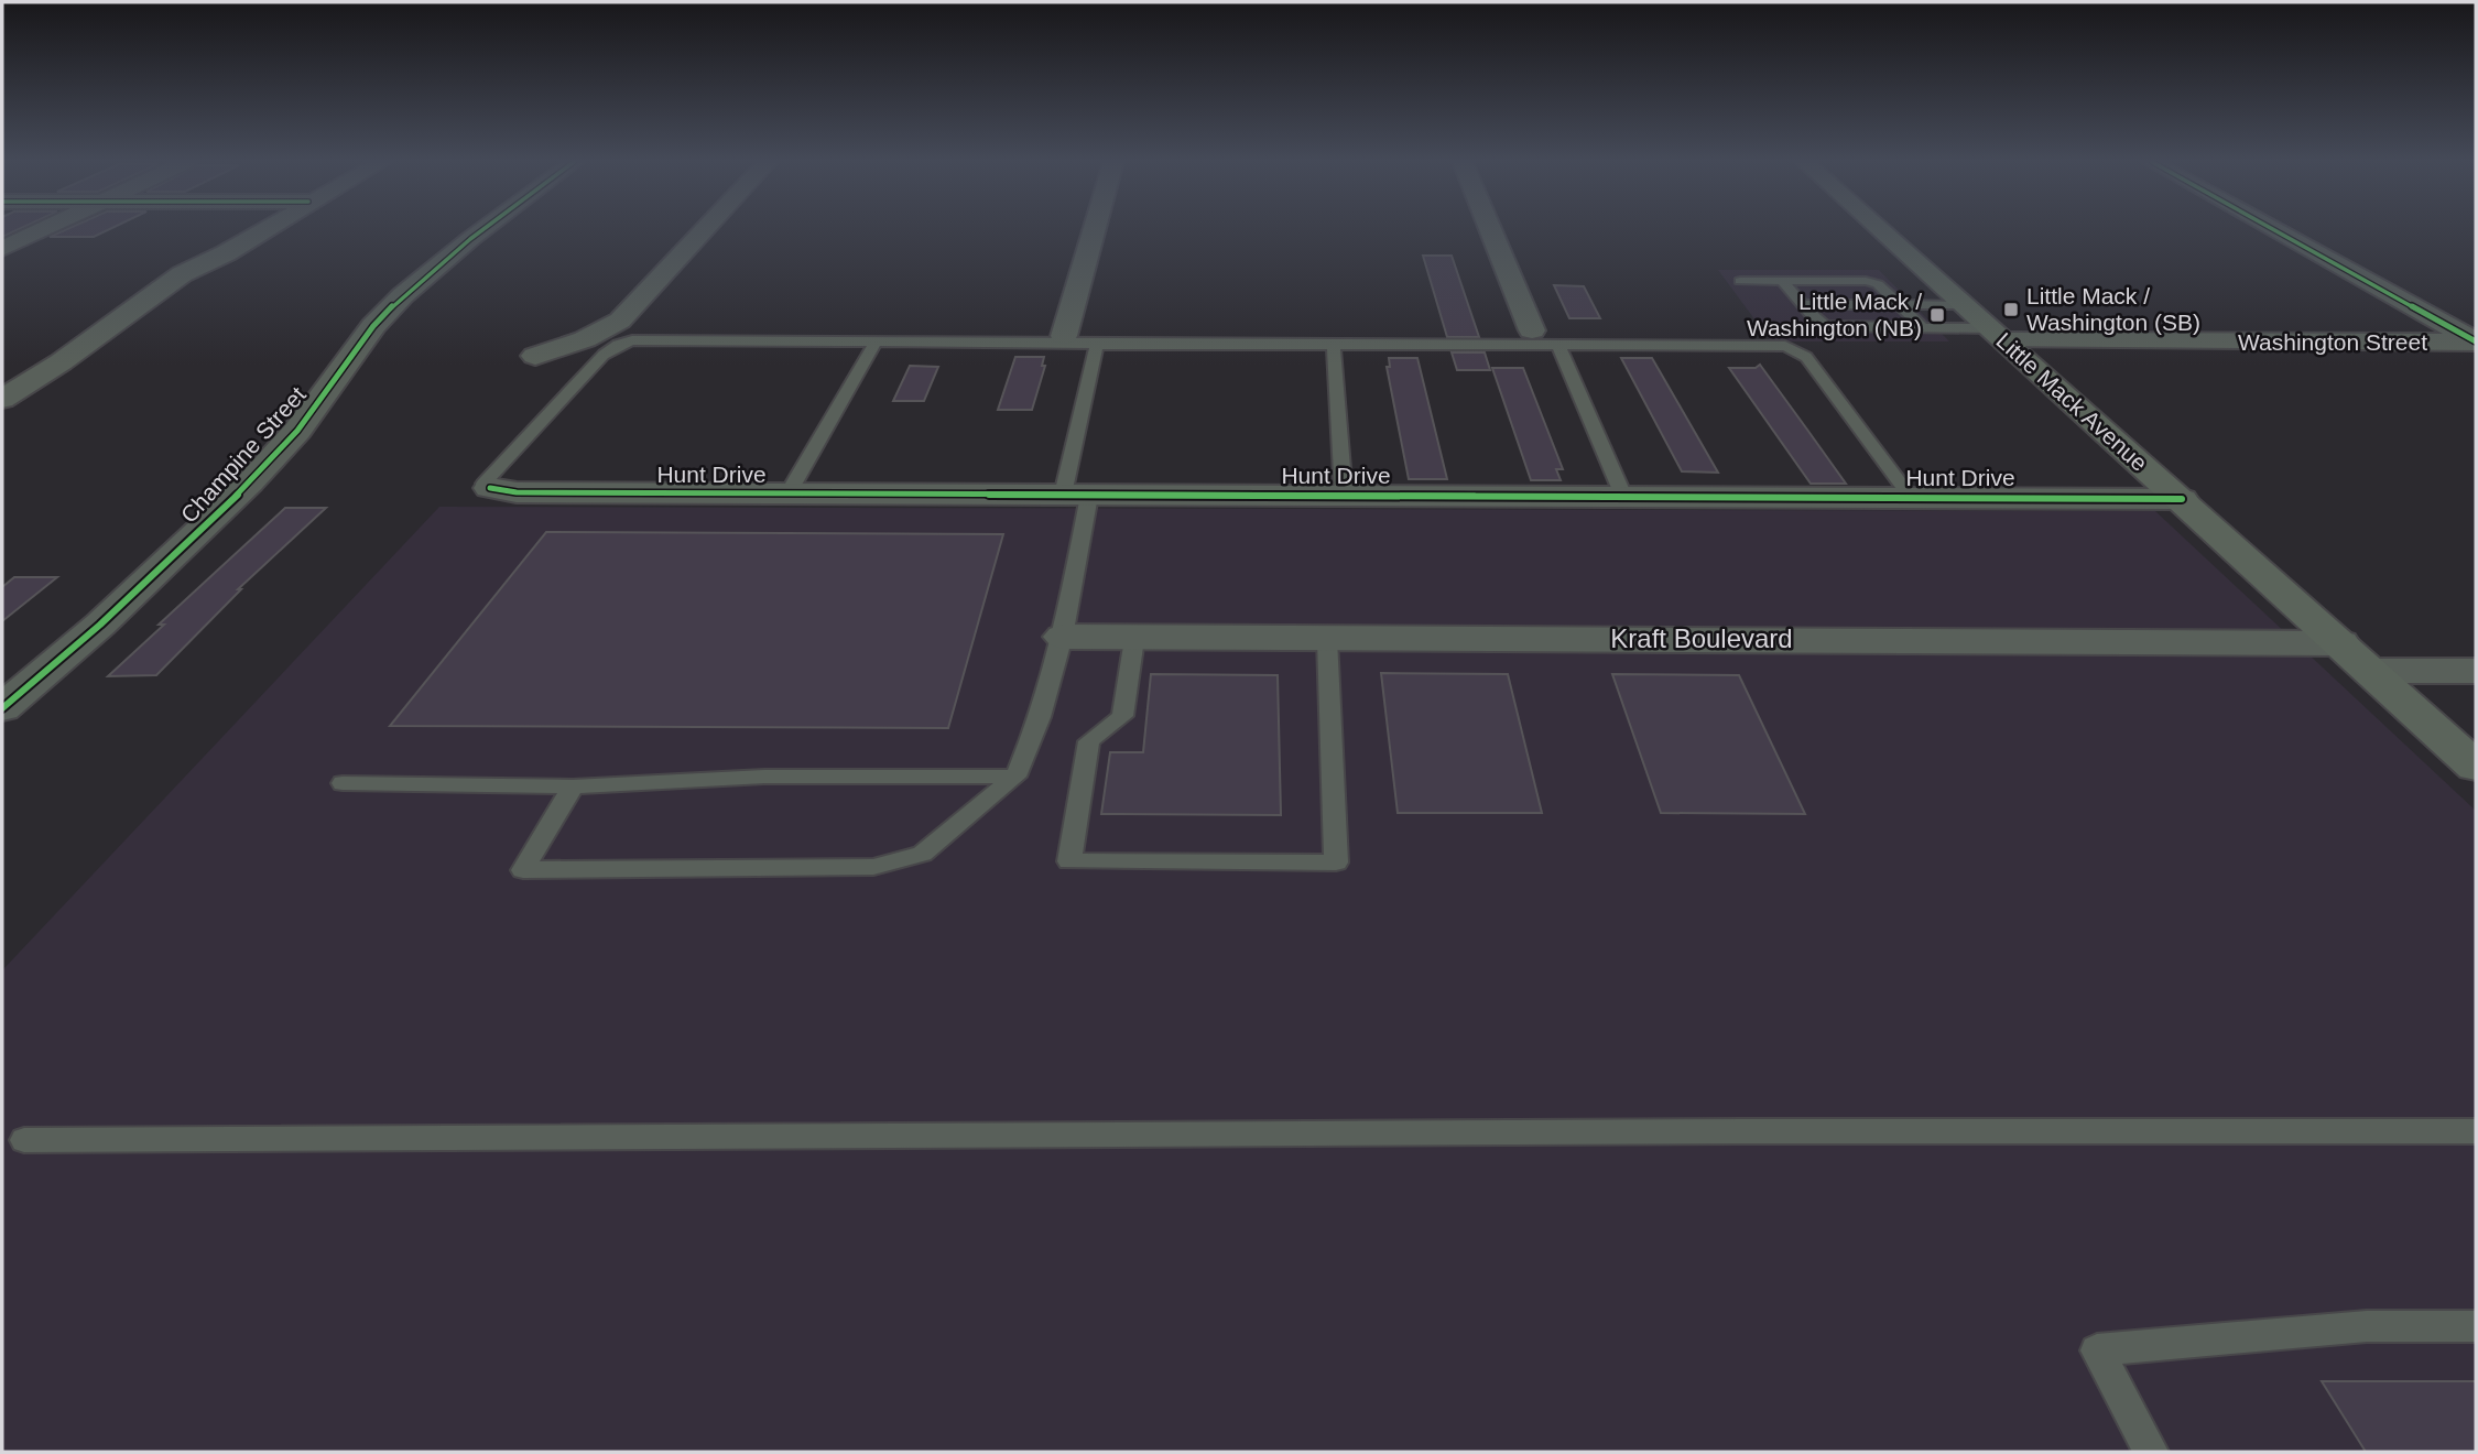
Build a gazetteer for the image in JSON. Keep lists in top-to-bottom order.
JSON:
{
  "streets": {
    "main road": ["Little Mack Avenue"],
    "street": [
      "Washington Street",
      "Champine Street",
      "Hunt Drive",
      "Kraft Boulevard"
    ]
  },
  "crossings": [
    ["Washington Street", "Little Mack Avenue"],
    ["Little Mack Avenue", "Hunt Drive"],
    ["Little Mack Avenue", "Kraft Boulevard"]
  ],
  "places": {
    "transit": ["Little Mack / Washington (SB)", "Little Mack / Washington (NB)"]
  }
}
